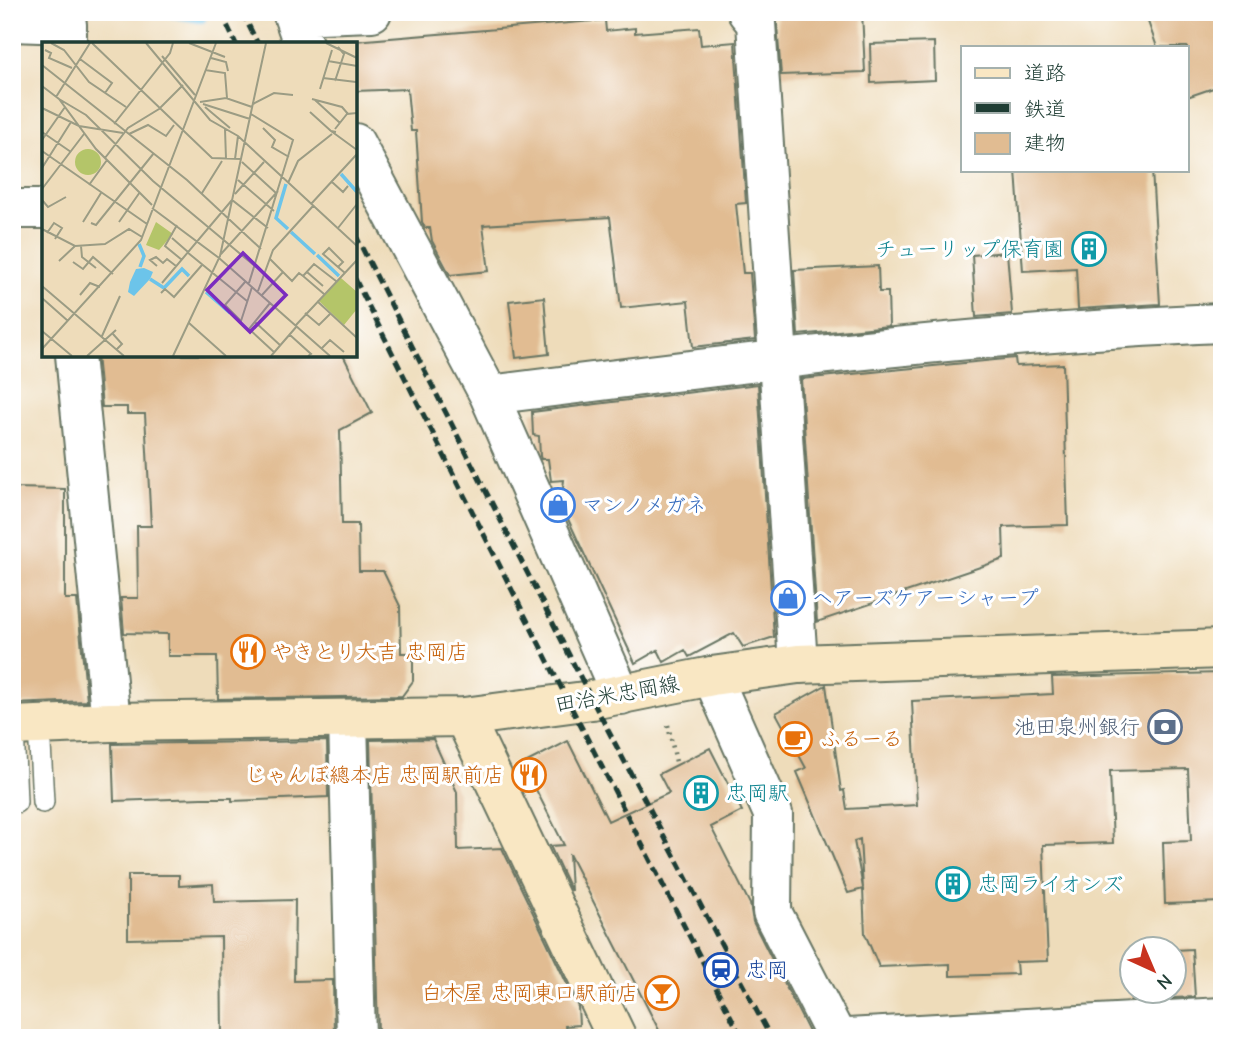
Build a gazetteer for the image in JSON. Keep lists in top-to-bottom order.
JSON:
{
  "streets": {
    "main road": ["田治米忠岡線"]
  },
  "places": {
    "building": ["チューリップ保育園", "忠岡駅", "忠岡ライオンズ"],
    "shop": ["マンノメガネ", "ヘアーズケアーシャープ"],
    "restaurant": ["やきとり大吉 忠岡店", "じゃんぼ總本店 忠岡駅前店"],
    "bank": ["池田泉州銀行"],
    "cafe": ["ふるーる"],
    "station": ["忠岡"],
    "bar": ["白木屋 忠岡東口駅前店"]
  },
  "legend": ["道路", "鉄道", "建物"],
  "north": "bottom right"
}
